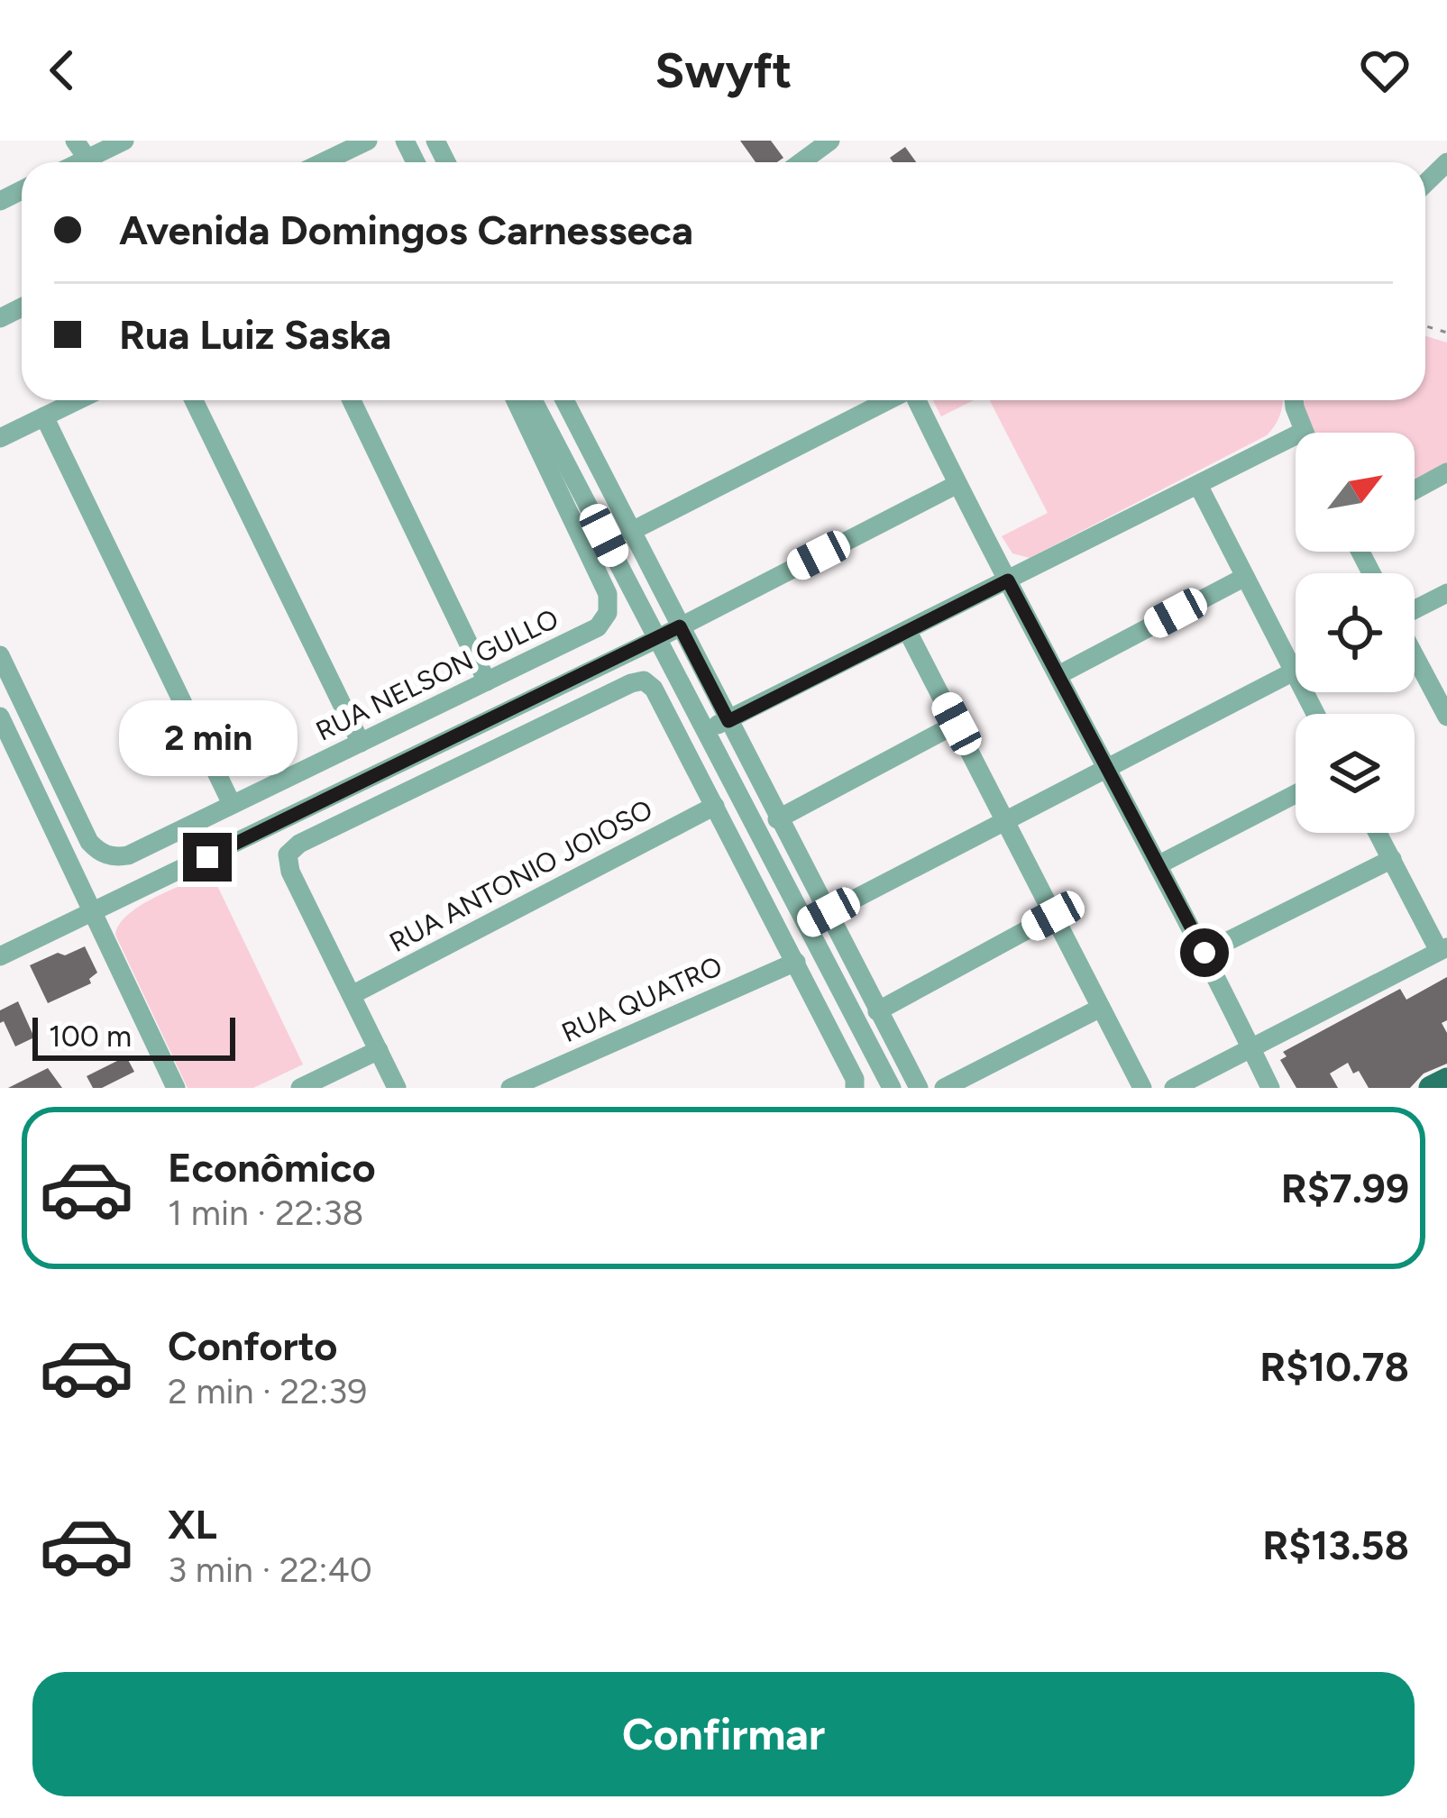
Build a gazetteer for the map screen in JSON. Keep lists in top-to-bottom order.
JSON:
{
  "streets": {
    "street": ["RUA NELSON GULLO", "RUA ANTONIO JOIOSO", "RUA QUATRO"]
  },
  "scale_bar": "100 m",
  "north": "top right",
  "page": {
    "header": "Swyft",
    "banner": ["Avenida Domingos Carnesseca", "Rua Luiz Saska"],
    "bubble": "2 min",
    "scale": "100 m",
    "list": [
      {
        "name": "Econômico",
        "note": "1 min · 22:38",
        "value": "R$7.99"
      },
      {
        "name": "Conforto",
        "note": "2 min · 22:39",
        "value": "R$10.78"
      },
      {
        "name": "XL",
        "note": "3 min · 22:40",
        "value": "R$13.58"
      }
    ],
    "buttons": "Confirmar"
  }
}
